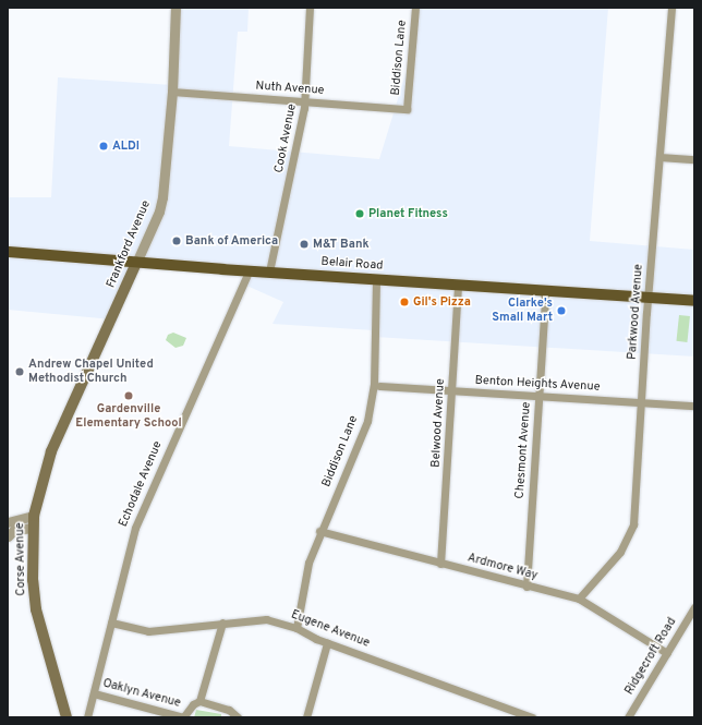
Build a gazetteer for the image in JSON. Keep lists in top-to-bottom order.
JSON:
{
  "streets": {
    "main road": ["Frankford Avenue", "Belair Road", "Corse Avenue"],
    "street": [
      "Biddison Lane",
      "Nuth Avenue",
      "Cook Avenue",
      "Parkwood Avenue",
      "Benton Heights Avenue",
      "Belwood Avenue",
      "Chesmont Avenue",
      "Echodale Avenue",
      "Ardmore Way",
      "Eugene Avenue",
      "Ridgecroft Road",
      "Oaklyn Avenue"
    ]
  },
  "crossings": [
    ["Biddison Lane", "Nuth Avenue"],
    ["Biddison Lane", "Belair Road"],
    ["Biddison Lane", "Ardmore Way"],
    ["Biddison Lane", "Eugene Avenue"],
    ["Nuth Avenue", "Cook Avenue"],
    ["Nuth Avenue", "Frankford Avenue"],
    ["Cook Avenue", "Belair Road"],
    ["Frankford Avenue", "Belair Road"],
    ["Frankford Avenue", "Corse Avenue"],
    ["Belair Road", "Parkwood Avenue"],
    ["Belair Road", "Belwood Avenue"],
    ["Belair Road", "Chesmont Avenue"],
    ["Belair Road", "Echodale Avenue"],
    ["Parkwood Avenue", "Benton Heights Avenue"],
    ["Parkwood Avenue", "Ardmore Way"],
    ["Benton Heights Avenue", "Belwood Avenue"],
    ["Benton Heights Avenue", "Chesmont Avenue"],
    ["Belwood Avenue", "Ardmore Way"],
    ["Chesmont Avenue", "Ardmore Way"],
    ["Echodale Avenue", "Eugene Avenue"],
    ["Echodale Avenue", "Oaklyn Avenue"],
    ["Ardmore Way", "Ridgecroft Road"]
  ],
  "places": [
    "ALDI",
    "Planet Fitness",
    "Bank of America",
    "M&T Bank",
    "Gil's Pizza",
    "Clarke's Small Mart",
    "Andrew Chapel United Methodist Church",
    "Gardenville Elementary School"
  ]
}
